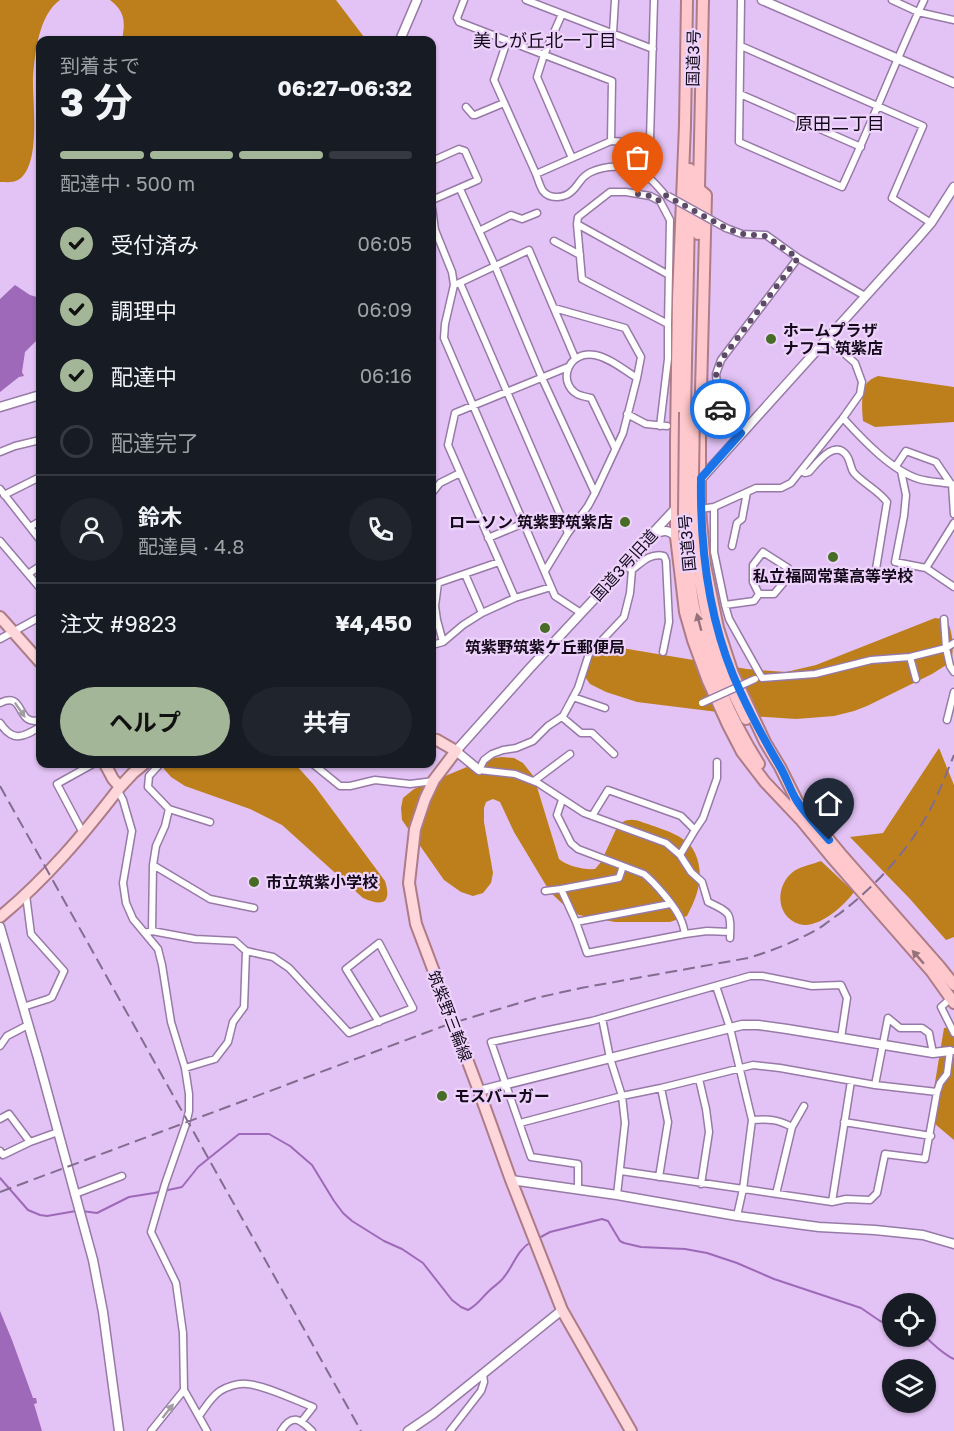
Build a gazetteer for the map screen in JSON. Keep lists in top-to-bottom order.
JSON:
{
  "streets": {
    "highway": ["国道3号"],
    "main road": ["筑紫野三輪線"],
    "street": ["国道3号旧道"]
  },
  "crossings": [
    ["国道3号旧道", "筑紫野三輪線"]
  ],
  "districts": ["美しが丘北一丁目", "原田二丁目"],
  "places": [
    "ホームプラザ ナフコ 筑紫店",
    "ローソン 筑紫野筑紫店",
    "私立福岡常葉高等学校",
    "筑紫野筑紫ケ丘郵便局",
    "市立筑紫小学校",
    "モスバーガー"
  ],
  "page": {
    "heading": ["3 分", "到着まで", "06:27–06:32"],
    "panel": [
      "鈴木",
      "配達員 · 4.8",
      "注文 #9823",
      "¥4,450"
    ],
    "bar": "配達中 · 500 m",
    "list": [
      ["受付済み", "06:05"],
      ["調理中", "06:09"],
      ["配達中", "06:16"],
      "配達完了"
    ],
    "buttons": ["ヘルプ", "共有"]
  }
}
